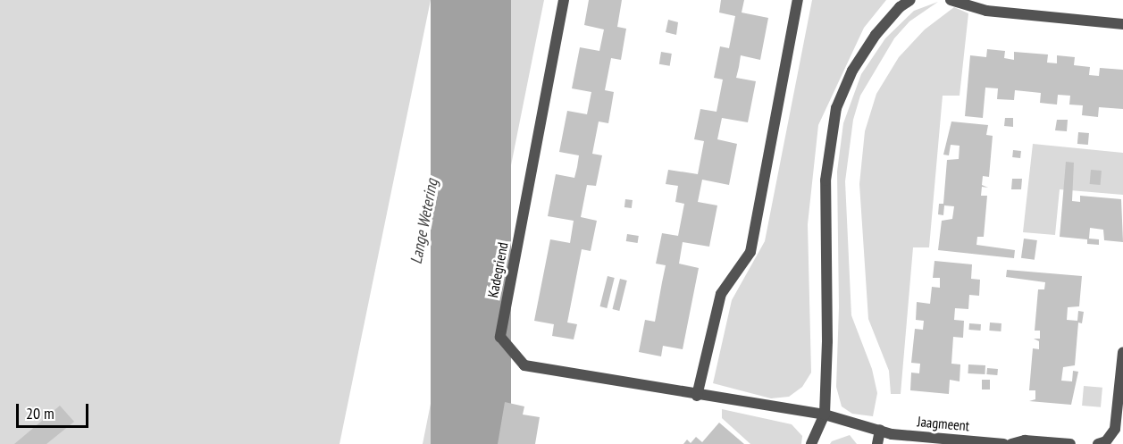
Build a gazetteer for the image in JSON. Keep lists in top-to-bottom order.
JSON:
{
  "streets": {
    "street": ["Kadegriend", "Jaagmeent"]
  },
  "crossings": [
    ["Kadegriend", "Jaagmeent"]
  ],
  "water": ["Lange Wetering"],
  "scale_bar": "20 m"
}
